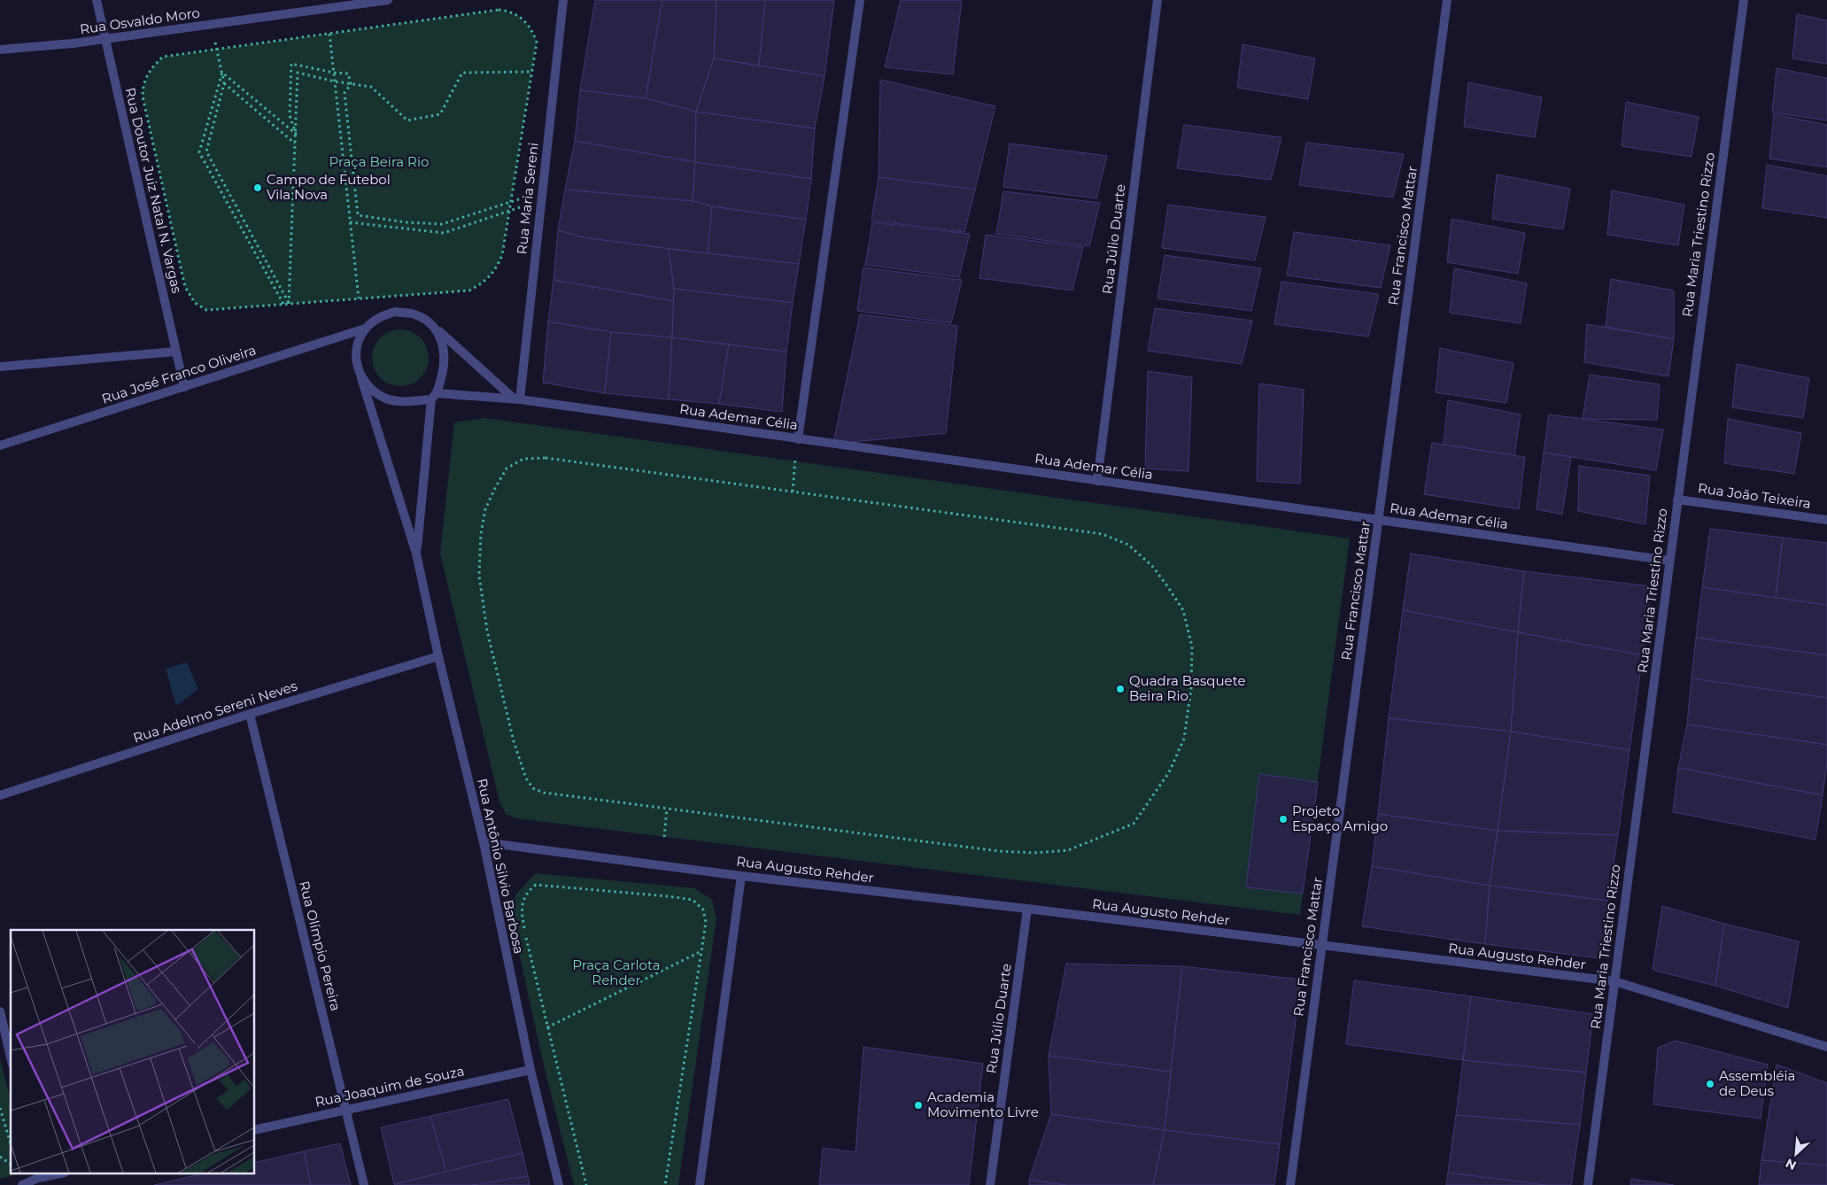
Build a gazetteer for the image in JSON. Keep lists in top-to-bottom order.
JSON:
{
  "streets": {
    "street": [
      "Rua Osvaldo Moro",
      "Rua Doutor Juiz Natal N. Vargas",
      "Rua Maria Sereni",
      "Rua Maria Triestino Rizzo",
      "Rua Francisco Mattar",
      "Rua Júlio Duarte",
      "Rua José Franco Oliveira",
      "Rua Ademar Célia",
      "Rua João Teixeira",
      "Rua Adelmo Sereni Neves",
      "Rua Antônio Silvio Barbosa",
      "Rua Augusto Rehder",
      "Rua Olímpio Pereira",
      "Rua Joaquim de Souza"
    ]
  },
  "crossings": [
    ["Rua Osvaldo Moro", "Rua Doutor Juiz Natal N. Vargas"],
    ["Rua Doutor Juiz Natal N. Vargas", "Rua José Franco Oliveira"],
    ["Rua Maria Sereni", "Rua Ademar Célia"],
    ["Rua Maria Triestino Rizzo", "Rua Ademar Célia"],
    ["Rua Maria Triestino Rizzo", "Rua João Teixeira"],
    ["Rua Maria Triestino Rizzo", "Rua Augusto Rehder"],
    ["Rua Francisco Mattar", "Rua Ademar Célia"],
    ["Rua Francisco Mattar", "Rua Augusto Rehder"],
    ["Rua Júlio Duarte", "Rua Ademar Célia"],
    ["Rua Júlio Duarte", "Rua Augusto Rehder"],
    ["Rua José Franco Oliveira", "Rua Ademar Célia"],
    ["Rua Adelmo Sereni Neves", "Rua Antônio Silvio Barbosa"],
    ["Rua Adelmo Sereni Neves", "Rua Olímpio Pereira"],
    ["Rua Antônio Silvio Barbosa", "Rua Augusto Rehder"],
    ["Rua Antônio Silvio Barbosa", "Rua Joaquim de Souza"],
    ["Rua Olímpio Pereira", "Rua Joaquim de Souza"]
  ],
  "parks": ["Praça Beira Rio", "Praça Carlota Rehder"],
  "places": [
    "Campo de Futebol Vila Nova",
    "Quadra Basquete Beira Rio",
    "Projeto Espaço Amigo",
    "Assembléia de Deus",
    "Academia Movimento Livre"
  ],
  "north": "bottom left"
}
